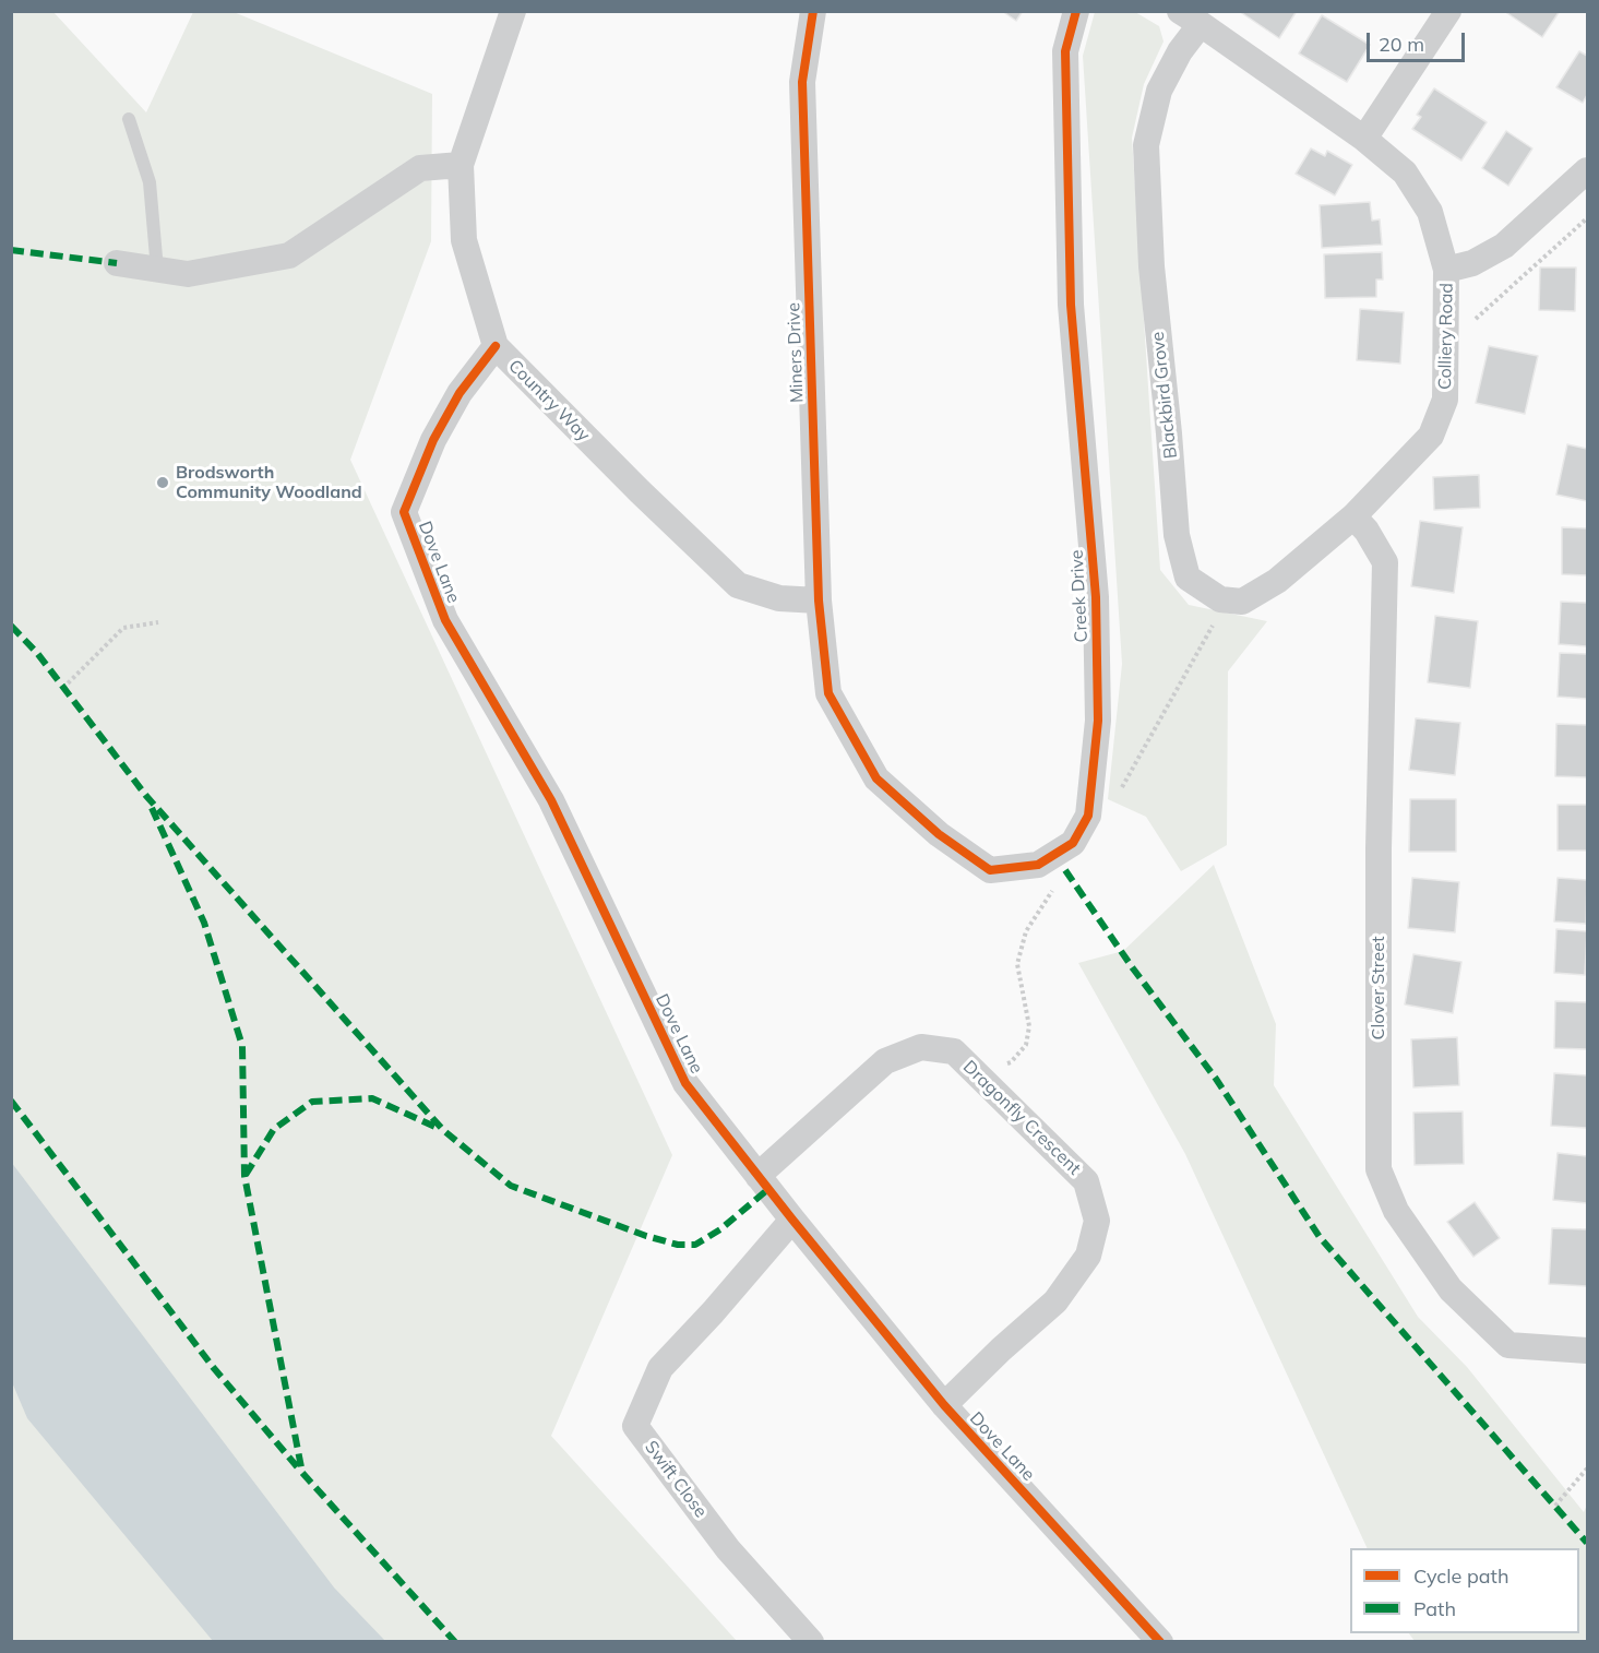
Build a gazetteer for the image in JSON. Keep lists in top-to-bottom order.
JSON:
{
  "streets": {
    "street": [
      "Colliery Road",
      "Miners Drive",
      "Blackbird Grove",
      "Country Way",
      "Dove Lane",
      "Creek Drive",
      "Clover Street",
      "Dragonfly Crescent",
      "Swift Close"
    ]
  },
  "crossings": [
    ["Colliery Road", "Blackbird Grove"],
    ["Colliery Road", "Clover Street"],
    ["Miners Drive", "Country Way"],
    ["Miners Drive", "Creek Drive"],
    ["Country Way", "Dove Lane"],
    ["Dove Lane", "Dragonfly Crescent"],
    ["Dove Lane", "Swift Close"]
  ],
  "places": ["Brodsworth Community Woodland"],
  "legend": ["Cycle path", "Path"],
  "scale_bar": "20 m"
}
